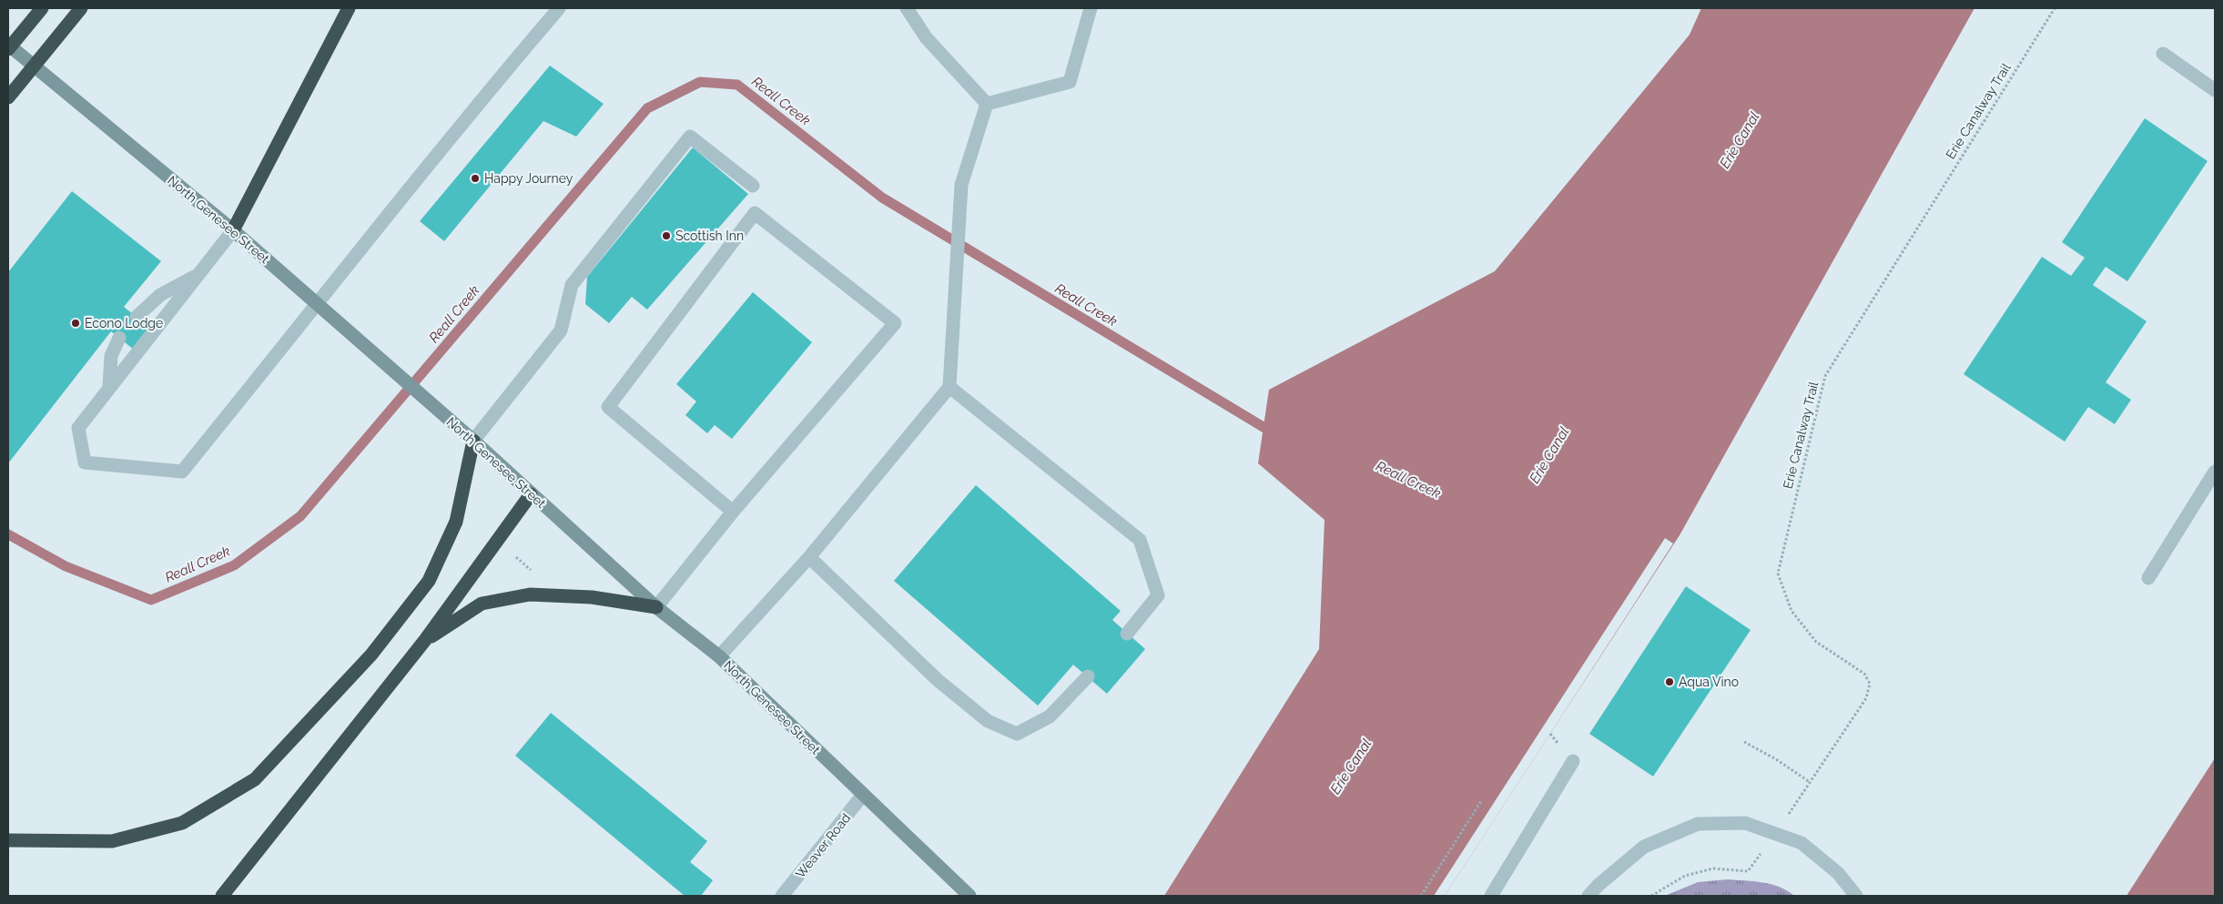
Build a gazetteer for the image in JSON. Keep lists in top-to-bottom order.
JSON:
{
  "streets": {
    "main road": ["North Genesee Street"],
    "street": ["Weaver Road"],
    "path": ["Erie Canalway Trail"]
  },
  "crossings": [
    ["North Genesee Street", "Weaver Road"]
  ],
  "water": ["Reall Creek", "Erie Canal"],
  "places": [
    "Happy Journey",
    "Scottish Inn",
    "Econo Lodge",
    "Aqua Vino"
  ]
}
